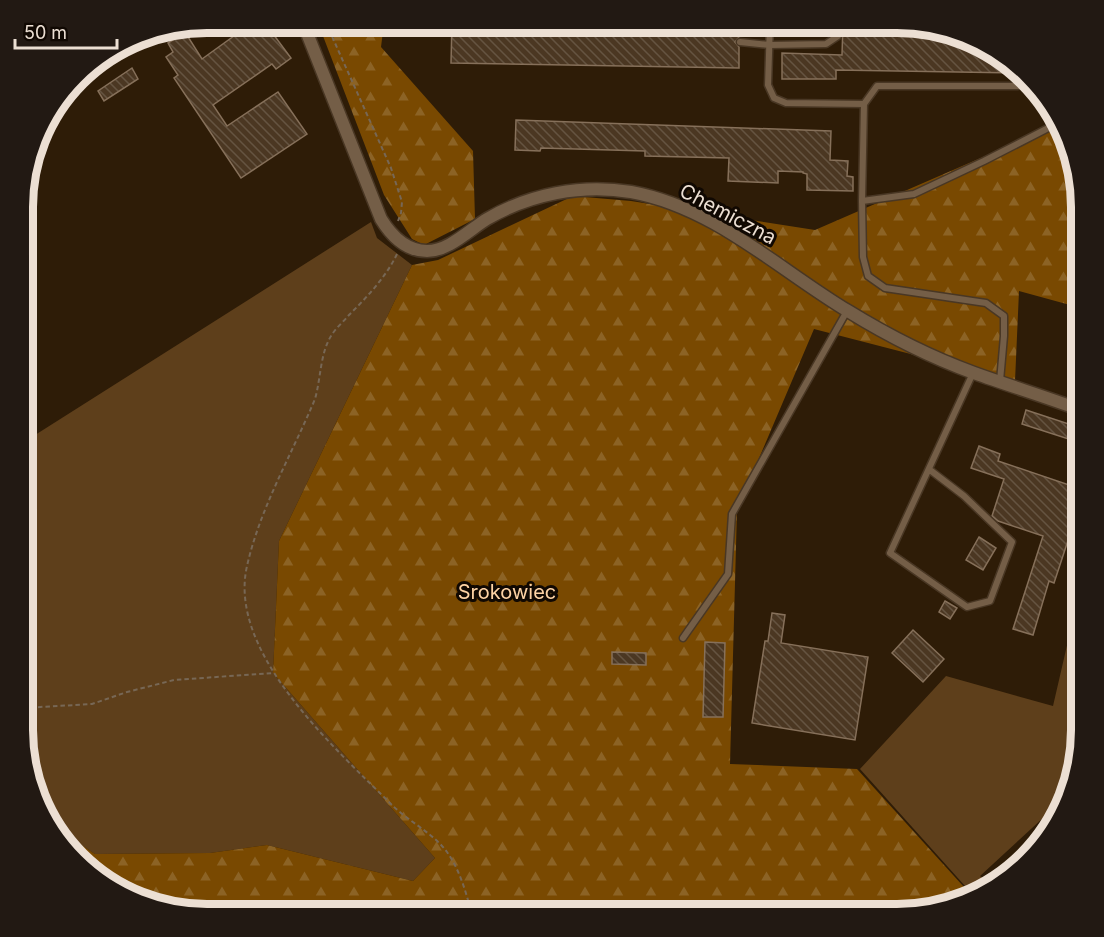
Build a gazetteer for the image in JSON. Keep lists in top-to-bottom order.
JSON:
{
  "streets": {
    "street": ["Chemiczna"]
  },
  "parks": ["Srokowiec"],
  "scale_bar": "50 m"
}
